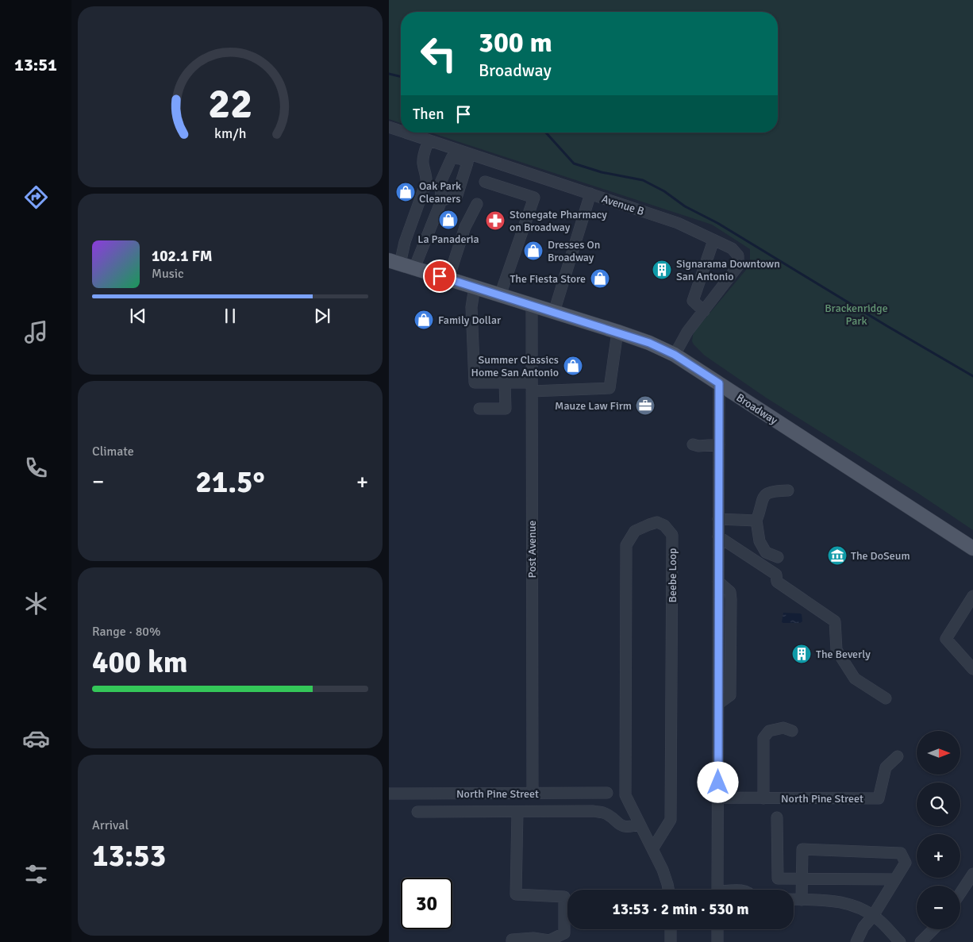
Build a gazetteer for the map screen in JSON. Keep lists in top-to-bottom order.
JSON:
{
  "streets": {
    "main road": ["Broadway"],
    "street": [
      "Avenue B",
      "Post Avenue",
      "Beebe Loop",
      "North Pine Street"
    ]
  },
  "crossings": [
    ["Avenue B", "Broadway"],
    ["Broadway", "Post Avenue"],
    ["Post Avenue", "North Pine Street"]
  ],
  "parks": ["Brackenridge Park"],
  "places": {
    "shop": [
      "Oak Park Cleaners",
      "La Panaderia",
      "Dresses On Broadway",
      "The Fiesta Store",
      "Family Dollar",
      "Summer Classics Home San Antonio"
    ],
    "pharmacy": ["Stonegate Pharmacy on Broadway"],
    "building": ["Signarama Downtown San Antonio", "The Beverly"],
    "office": ["Mauze Law Firm"],
    "museum": ["The DoSeum"]
  },
  "north": "right",
  "page": {
    "tabs": "13:51",
    "turn": ["300 m", "Broadway"],
    "then": "Then",
    "song": ["102.1 FM", "Music"],
    "tile": [
      "Climate",
      ["Range · 80%", "400 km"],
      ["Arrival", "13:53"]
    ],
    "heat": ["−", "21.5°", "+"],
    "map_buttons": ["+", "−"],
    "limit": "30",
    "trip": "13:53 · 2 min · 530 m",
    "gauge": ["22", "km/h"]
  }
}
